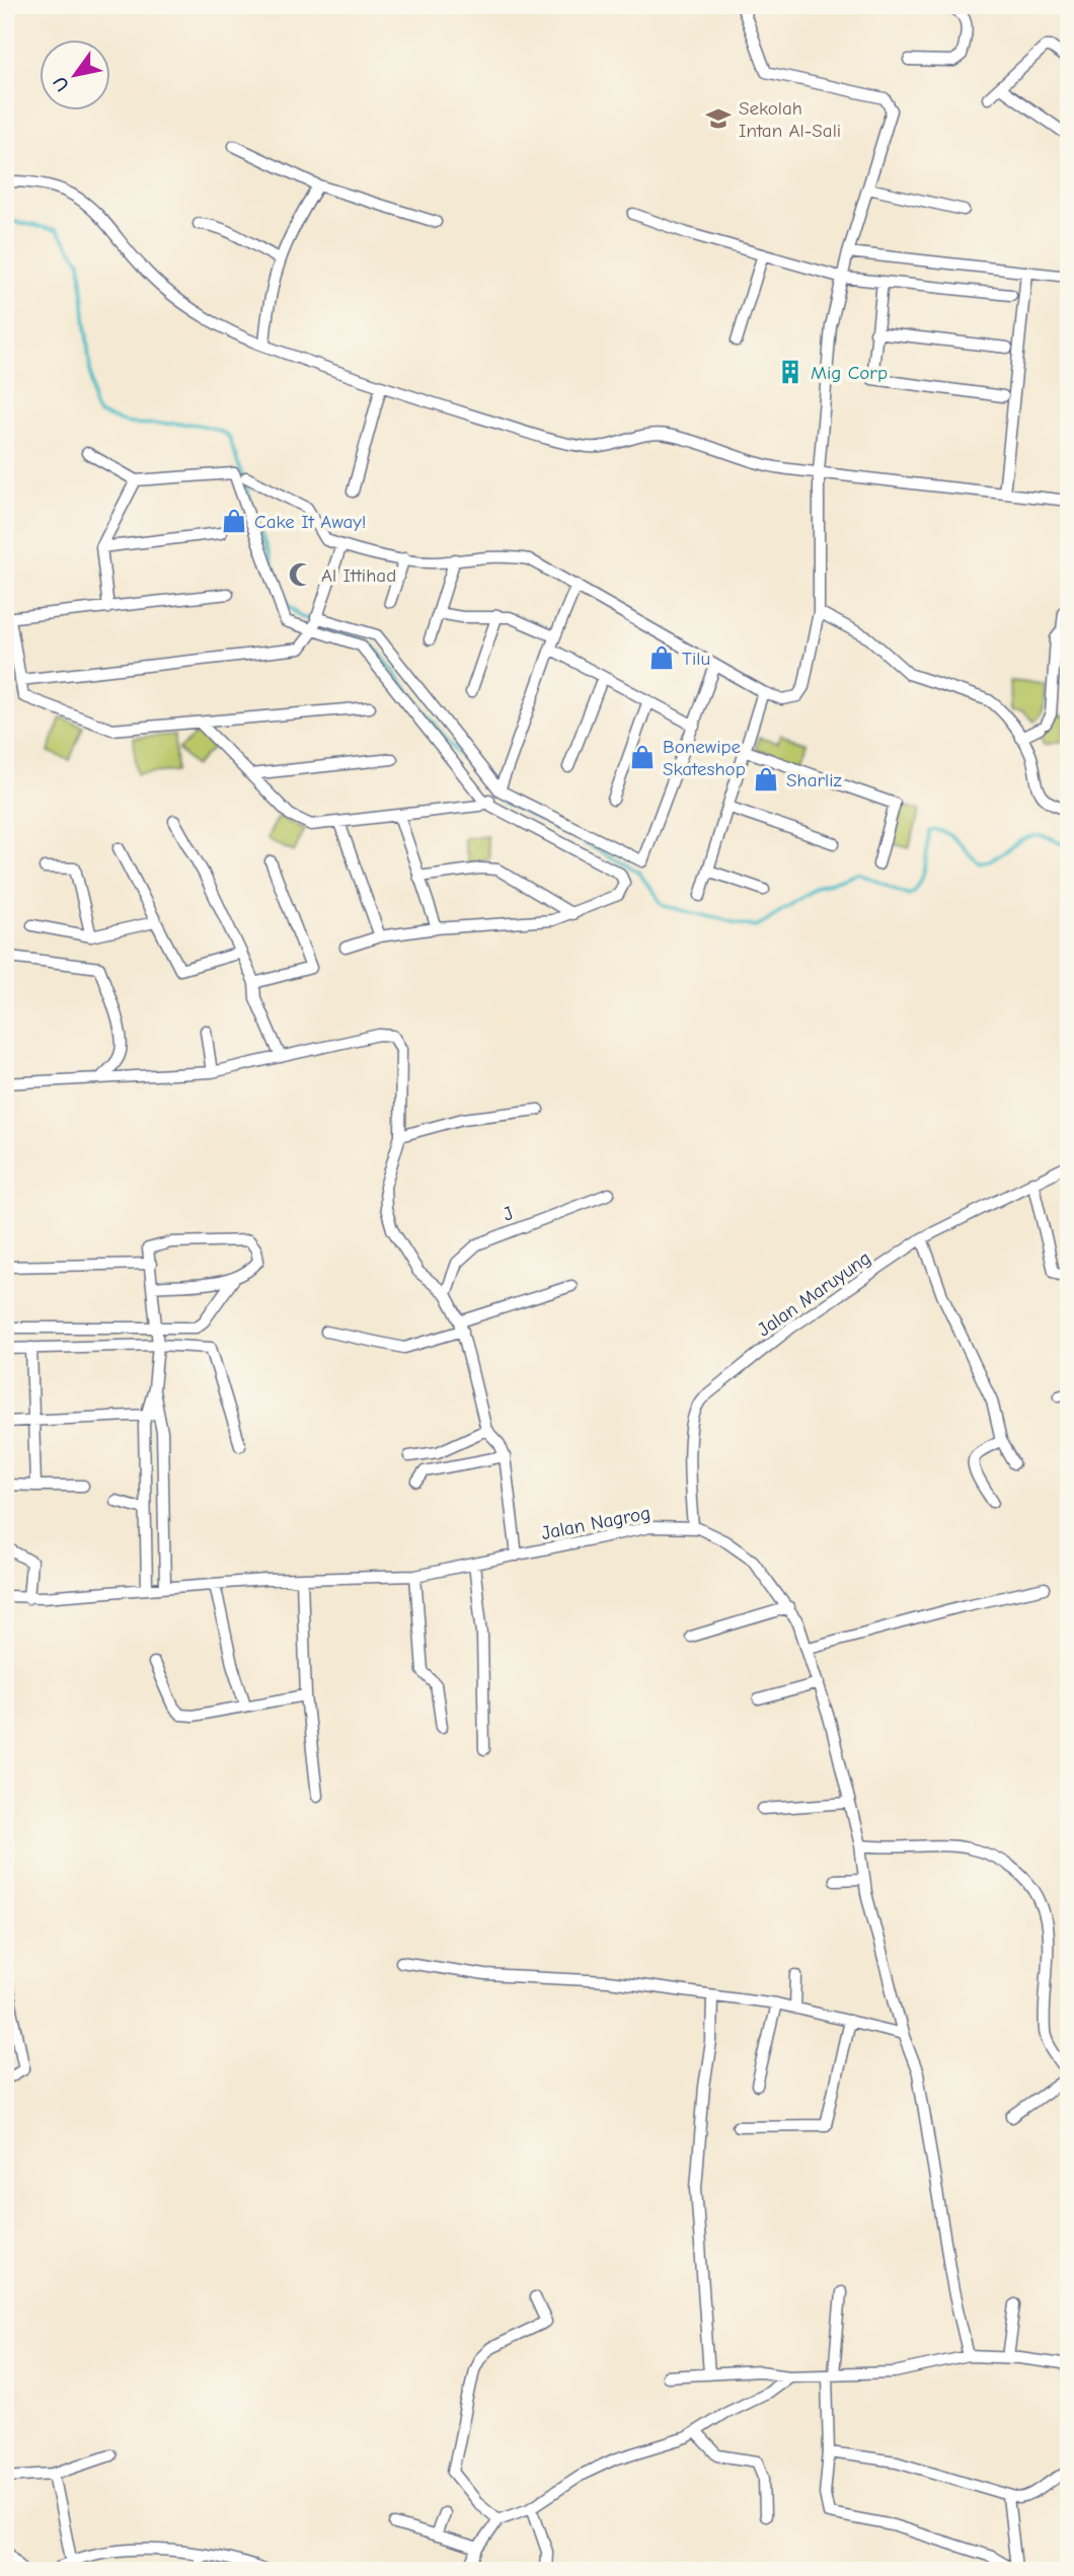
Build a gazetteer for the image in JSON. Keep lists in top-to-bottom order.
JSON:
{
  "streets": {
    "street": ["J", "Jalan Maruyung", "Jalan Nagrog"]
  },
  "crossings": [
    ["Jalan Maruyung", "Jalan Nagrog"]
  ],
  "places": {
    "school or university": ["Sekolah Intan Al-Sali"],
    "building": ["Mig Corp"],
    "shop": [
      "Cake It Away!",
      "Tilu",
      "Bonewipe Skateshop",
      "Sharliz"
    ],
    "mosque": ["Al Ittihad"]
  },
  "north": "bottom left"
}
